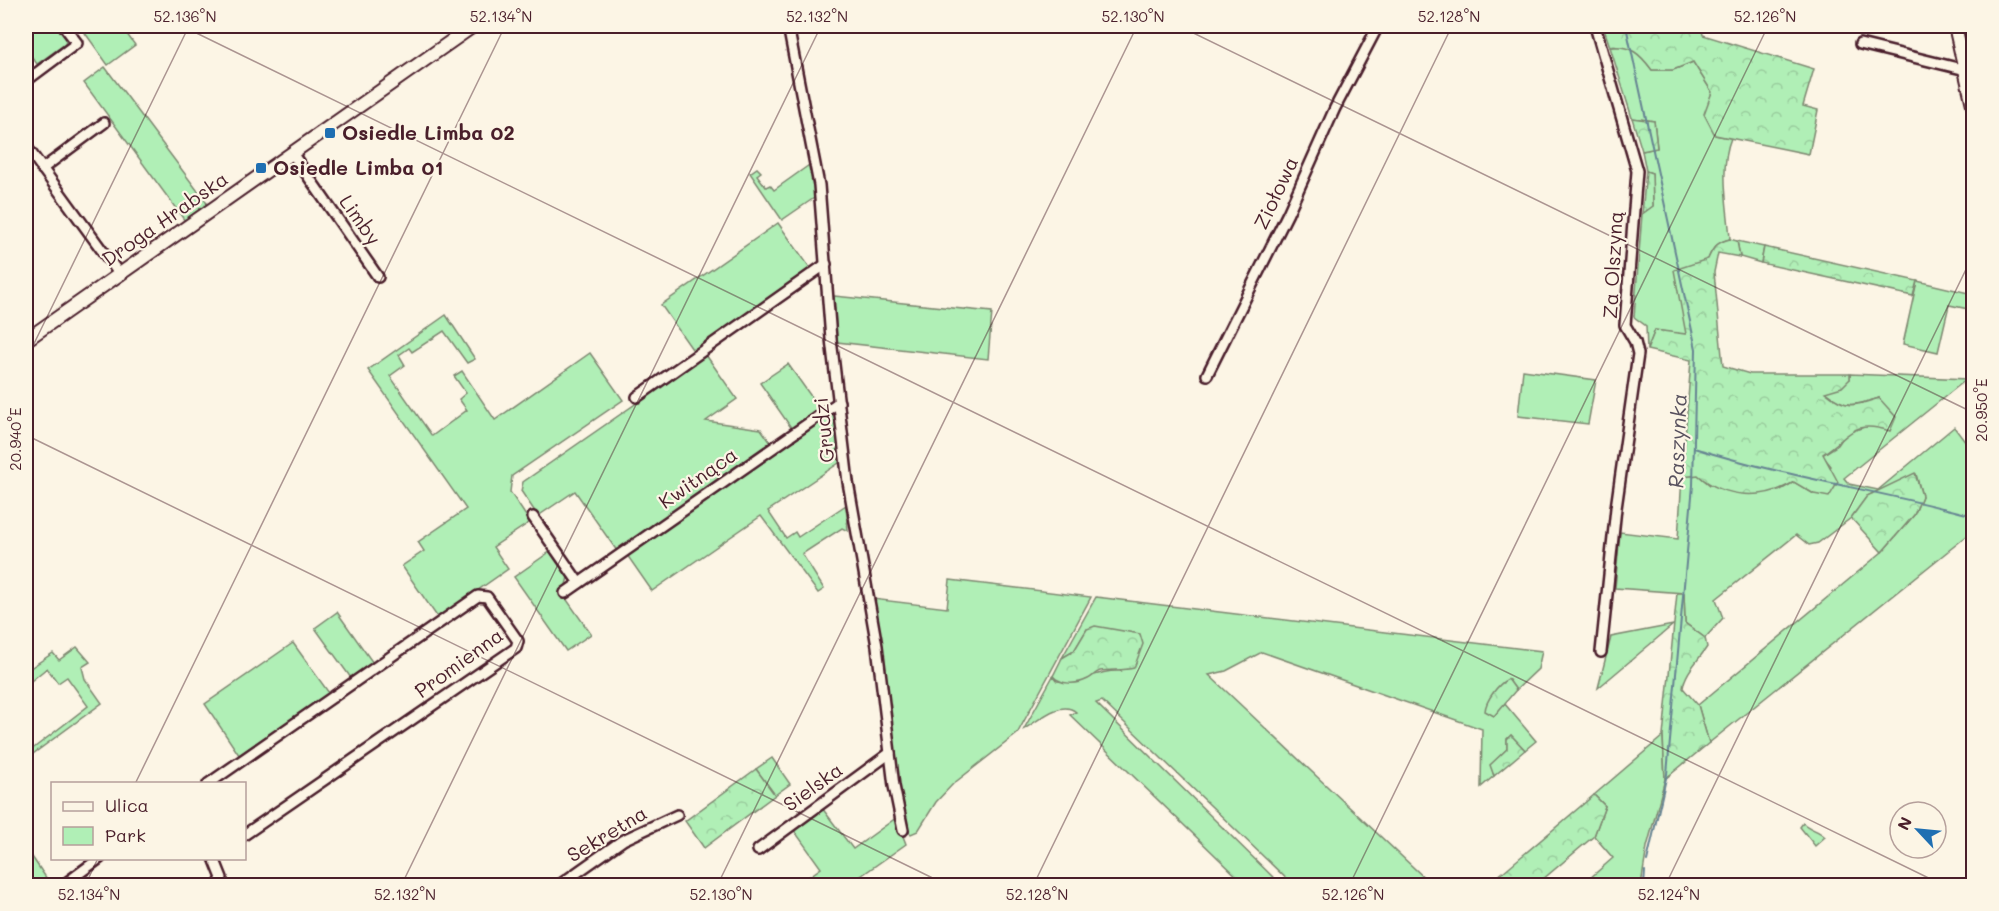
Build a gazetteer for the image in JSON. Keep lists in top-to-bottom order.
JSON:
{
  "streets": {
    "street": [
      "Ziołowa",
      "Droga Hrabska",
      "Limby",
      "Za Olszyną",
      "Grudzi",
      "Kwitnąca",
      "Promienna",
      "Sielska",
      "Sekretna"
    ]
  },
  "crossings": [
    ["Droga Hrabska", "Limby"],
    ["Grudzi", "Kwitnąca"],
    ["Grudzi", "Sielska"]
  ],
  "water": ["Raszynka"],
  "places": {
    "transit": ["Osiedle Limba 02", "Osiedle Limba 01"]
  },
  "legend": ["Ulica", "Park"],
  "north": "top left",
  "coordinates": [
    "52.136°N",
    "52.134°N",
    "52.132°N",
    "52.130°N",
    "52.128°N",
    "52.126°N",
    "20.950°E",
    "20.940°E",
    "52.124°N"
  ]
}
